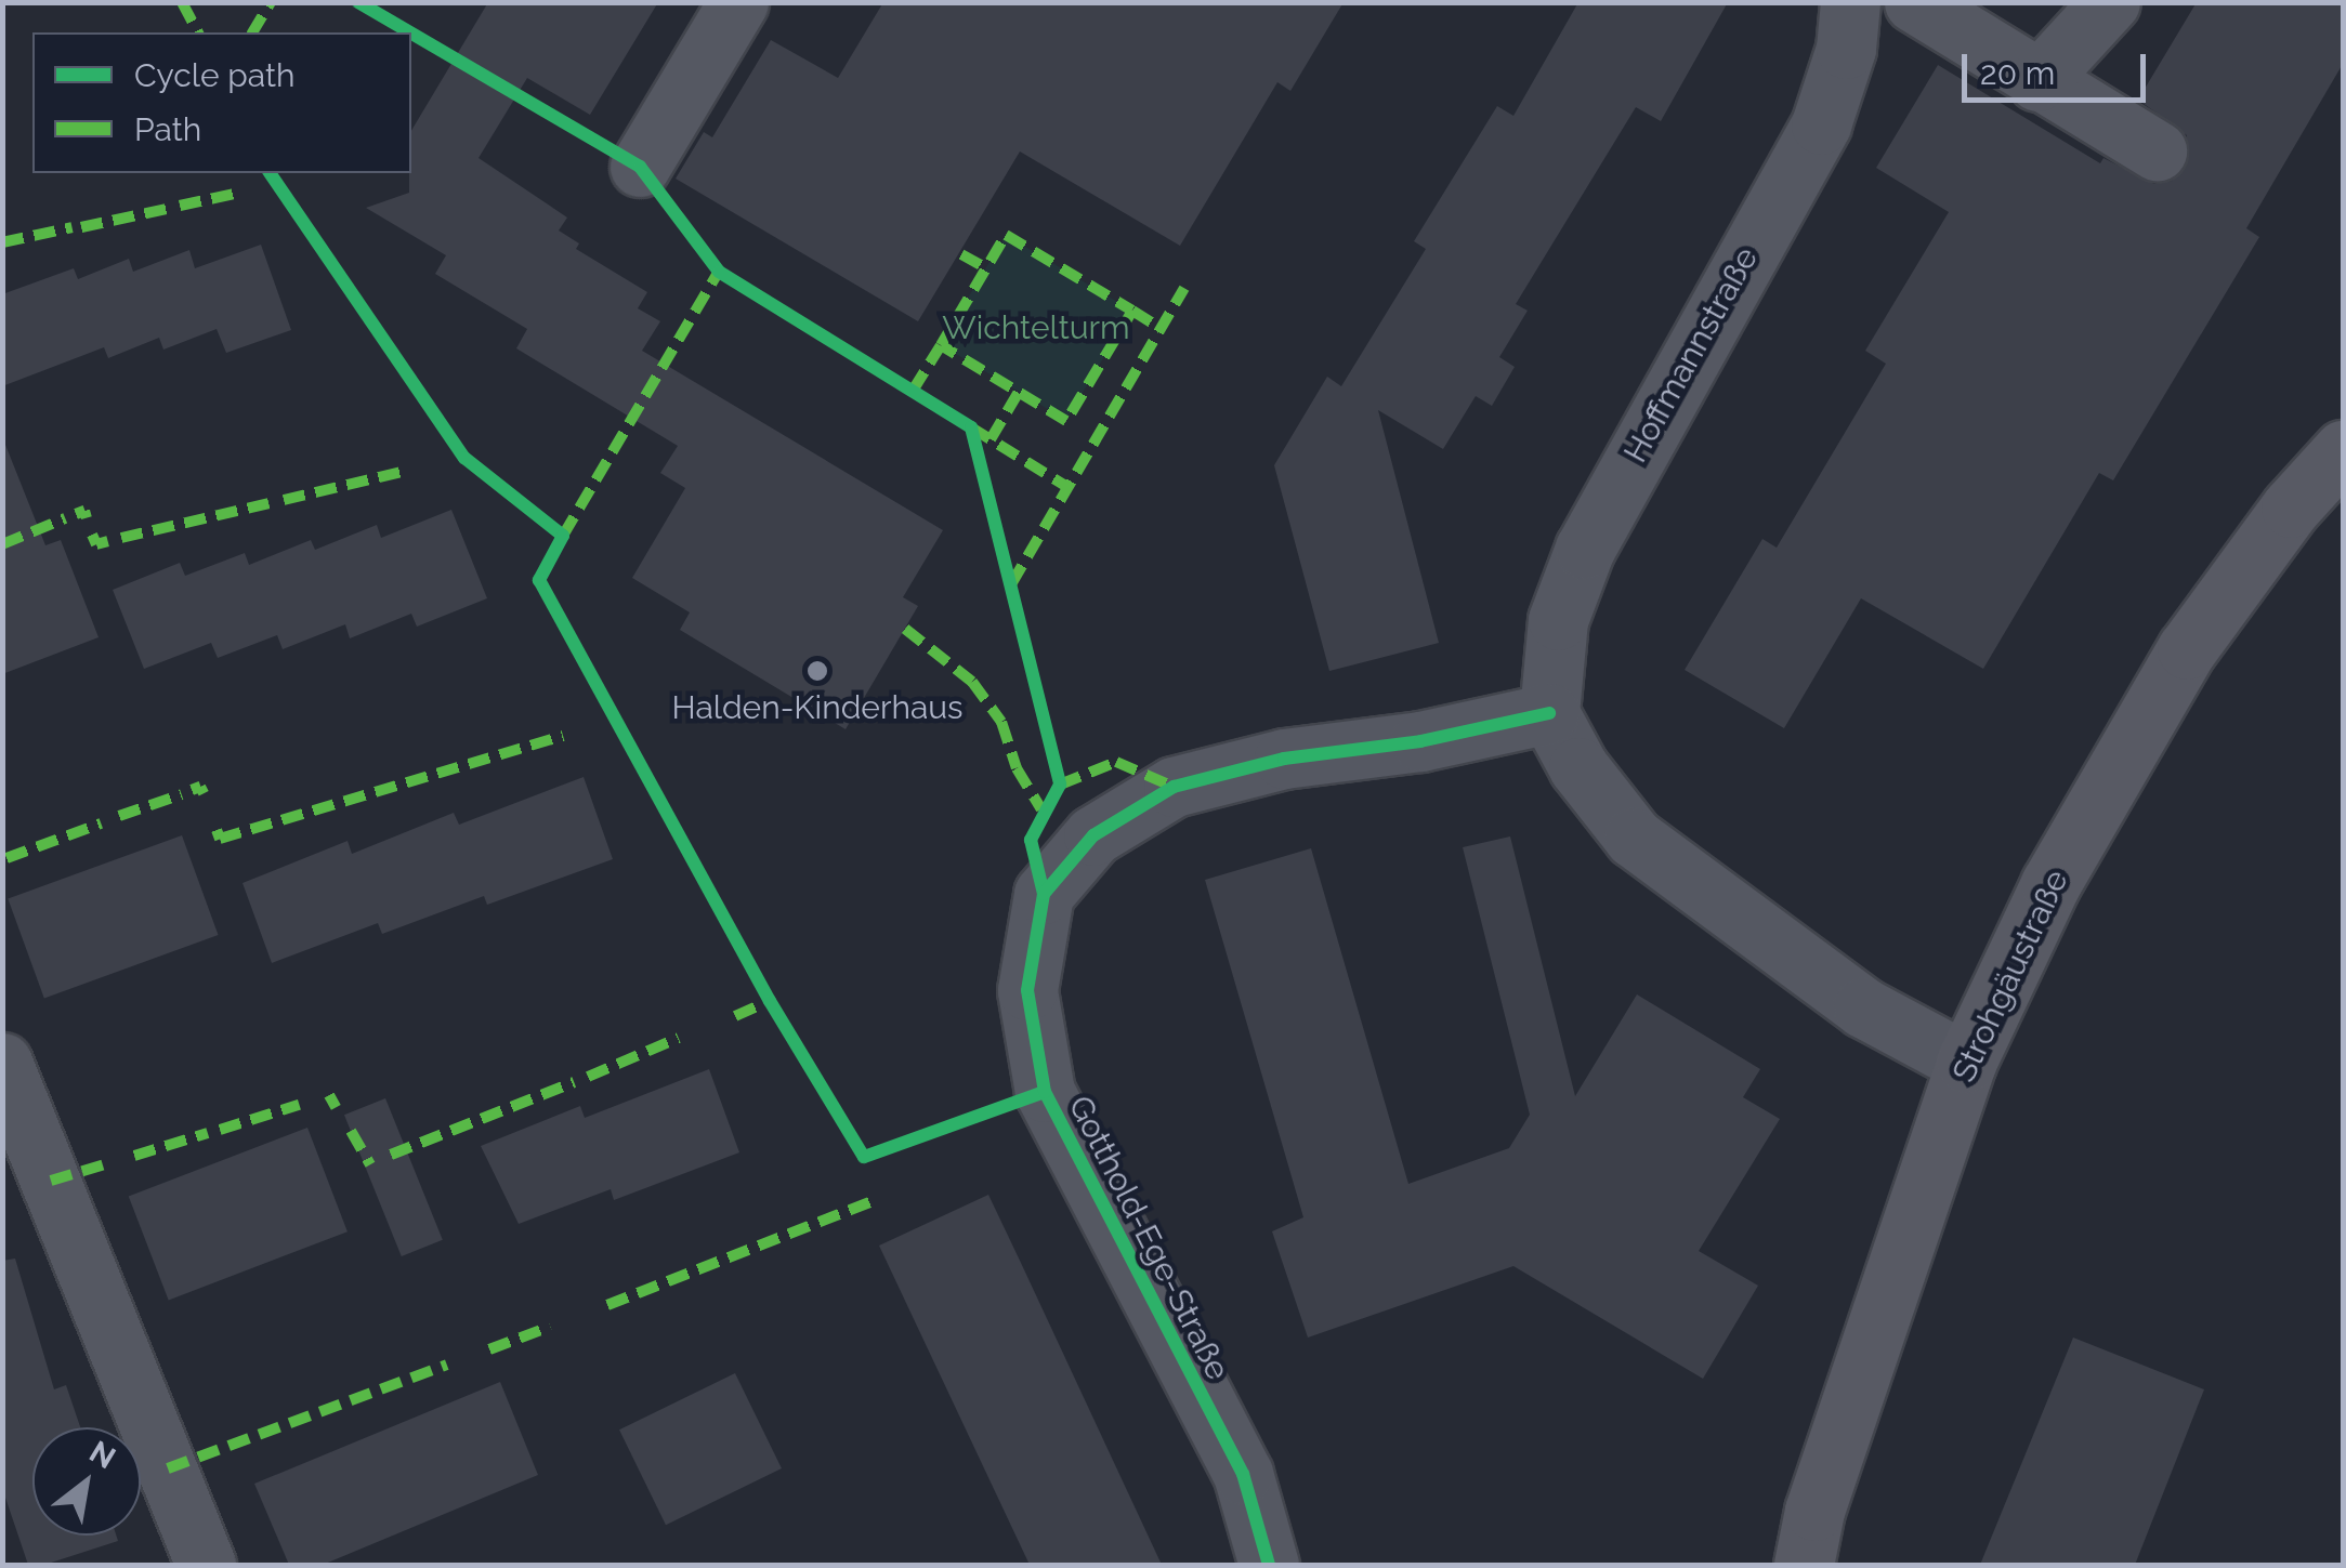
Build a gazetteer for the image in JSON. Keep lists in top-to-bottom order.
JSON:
{
  "streets": {
    "main road": ["Strohgäustraße"],
    "street": ["Hoffmannstraße", "Gotthold-Ege-Straße"]
  },
  "crossings": [
    ["Hoffmannstraße", "Gotthold-Ege-Straße"]
  ],
  "parks": ["Wichtelturm"],
  "places": ["Halden-Kinderhaus"],
  "legend": ["Cycle path", "Path"],
  "scale_bar": "20 m",
  "north": "top right"
}
